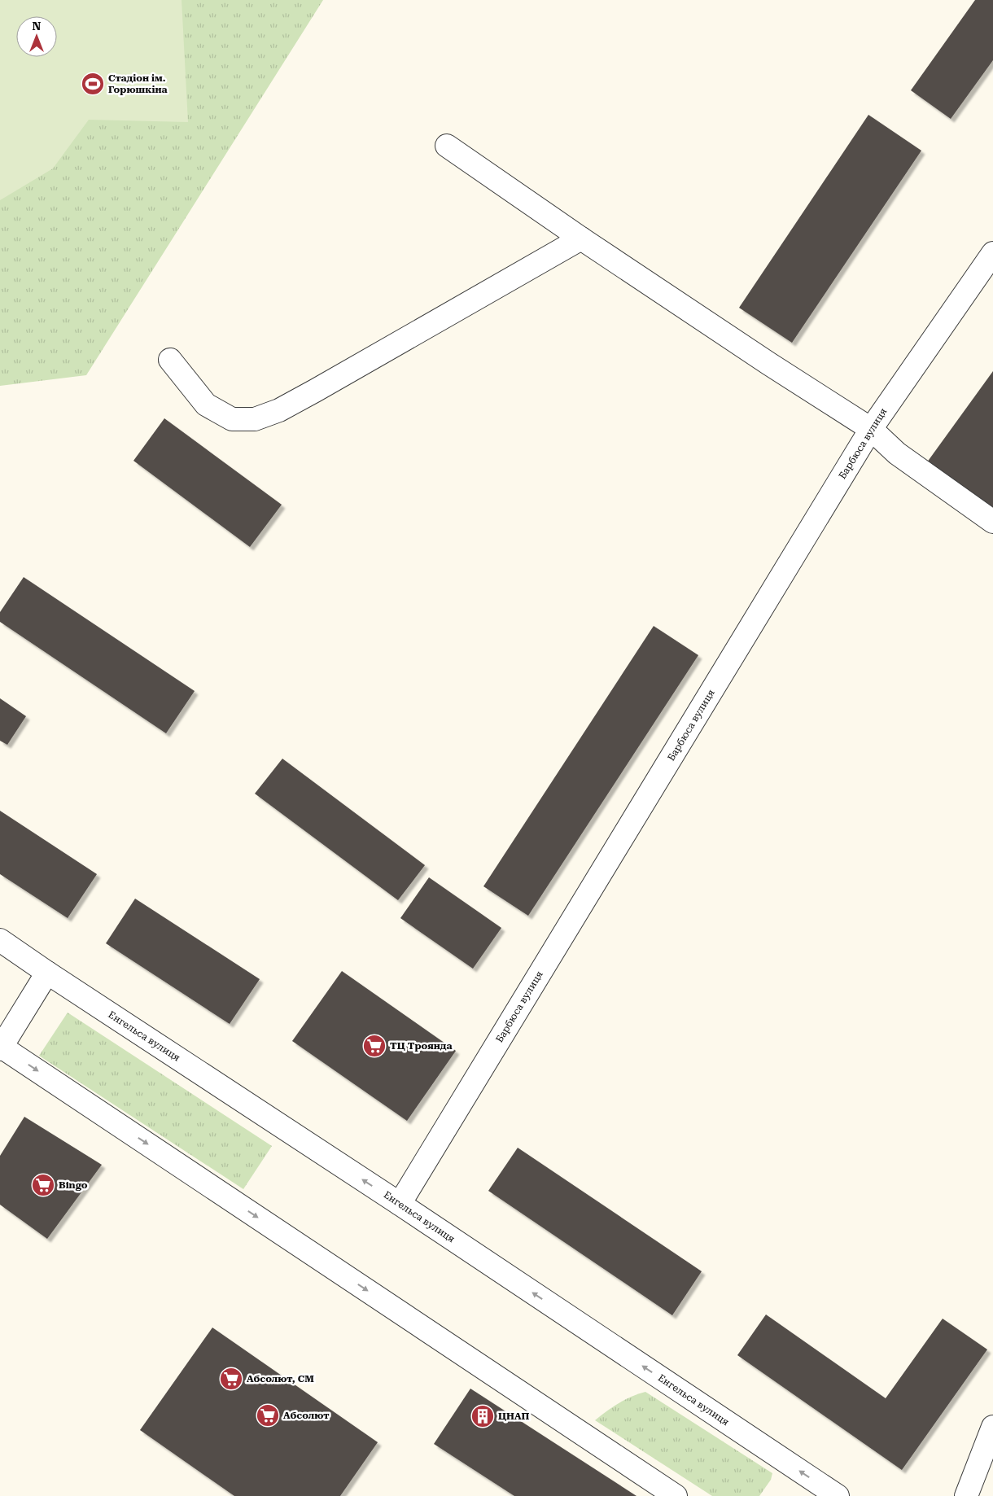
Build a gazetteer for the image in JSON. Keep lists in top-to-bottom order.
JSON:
{
  "streets": {
    "street": ["Барбюса вулиця", "Енгельса вулиця"]
  },
  "crossings": [
    ["Барбюса вулиця", "Енгельса вулиця"]
  ],
  "places": {
    "sports": ["Стадіон ім. Горюшкіна"],
    "supermarket": [
      "ТЦ Троянда",
      "Bingo",
      "Абсолют, СМ",
      "Абсолют"
    ],
    "building": ["ЦНАП"]
  },
  "north": "top"
}
